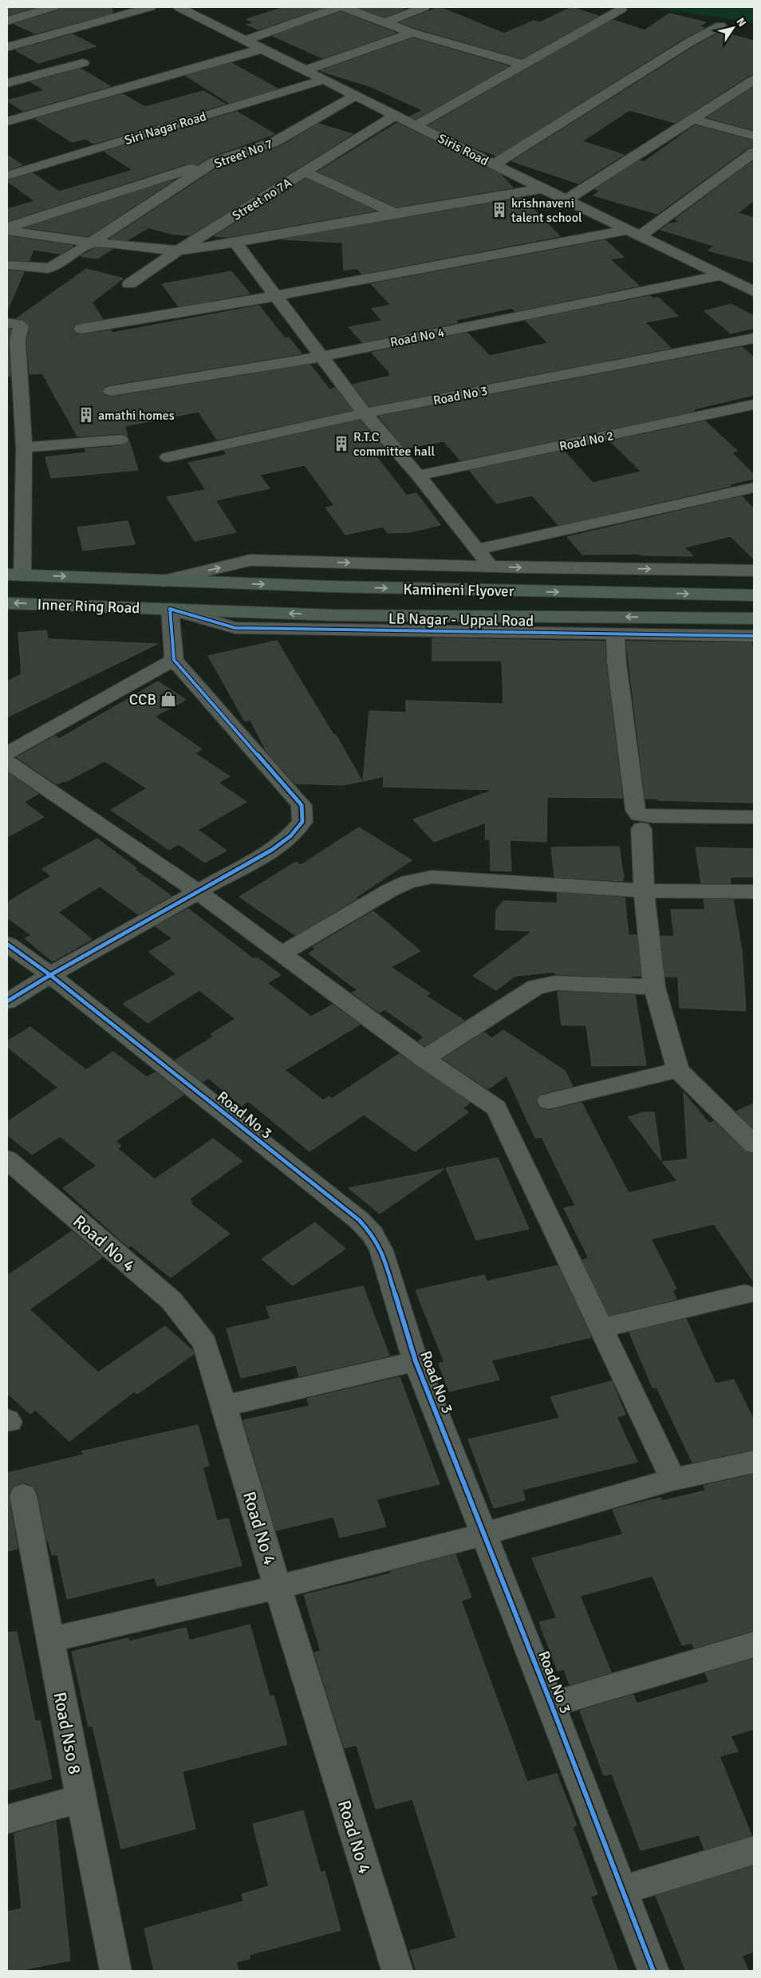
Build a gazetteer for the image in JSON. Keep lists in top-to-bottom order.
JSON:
{
  "streets": {
    "highway": ["Kamineni Flyover", "Inner Ring Road"],
    "street": [
      "Siri Nagar Road",
      "Siris Road",
      "Street No 7",
      "Street no 7A",
      "Road No 4",
      "Road No 3",
      "Road No 2",
      "LB Nagar - Uppal Road",
      "Road Nso 8"
    ]
  },
  "crossings": [
    ["Siri Nagar Road", "Siris Road"],
    ["Siris Road", "Street No 7"],
    ["Siris Road", "Street no 7A"],
    ["Siris Road", "Road No 4"],
    ["Kamineni Flyover", "Inner Ring Road"],
    ["Kamineni Flyover", "LB Nagar - Uppal Road"],
    ["Inner Ring Road", "LB Nagar - Uppal Road"]
  ],
  "places": {
    "building": ["krishnaveni talent school", "amathi homes", "R.T.C committee hall"],
    "shop": ["CCB"]
  },
  "north": "top right"
}
